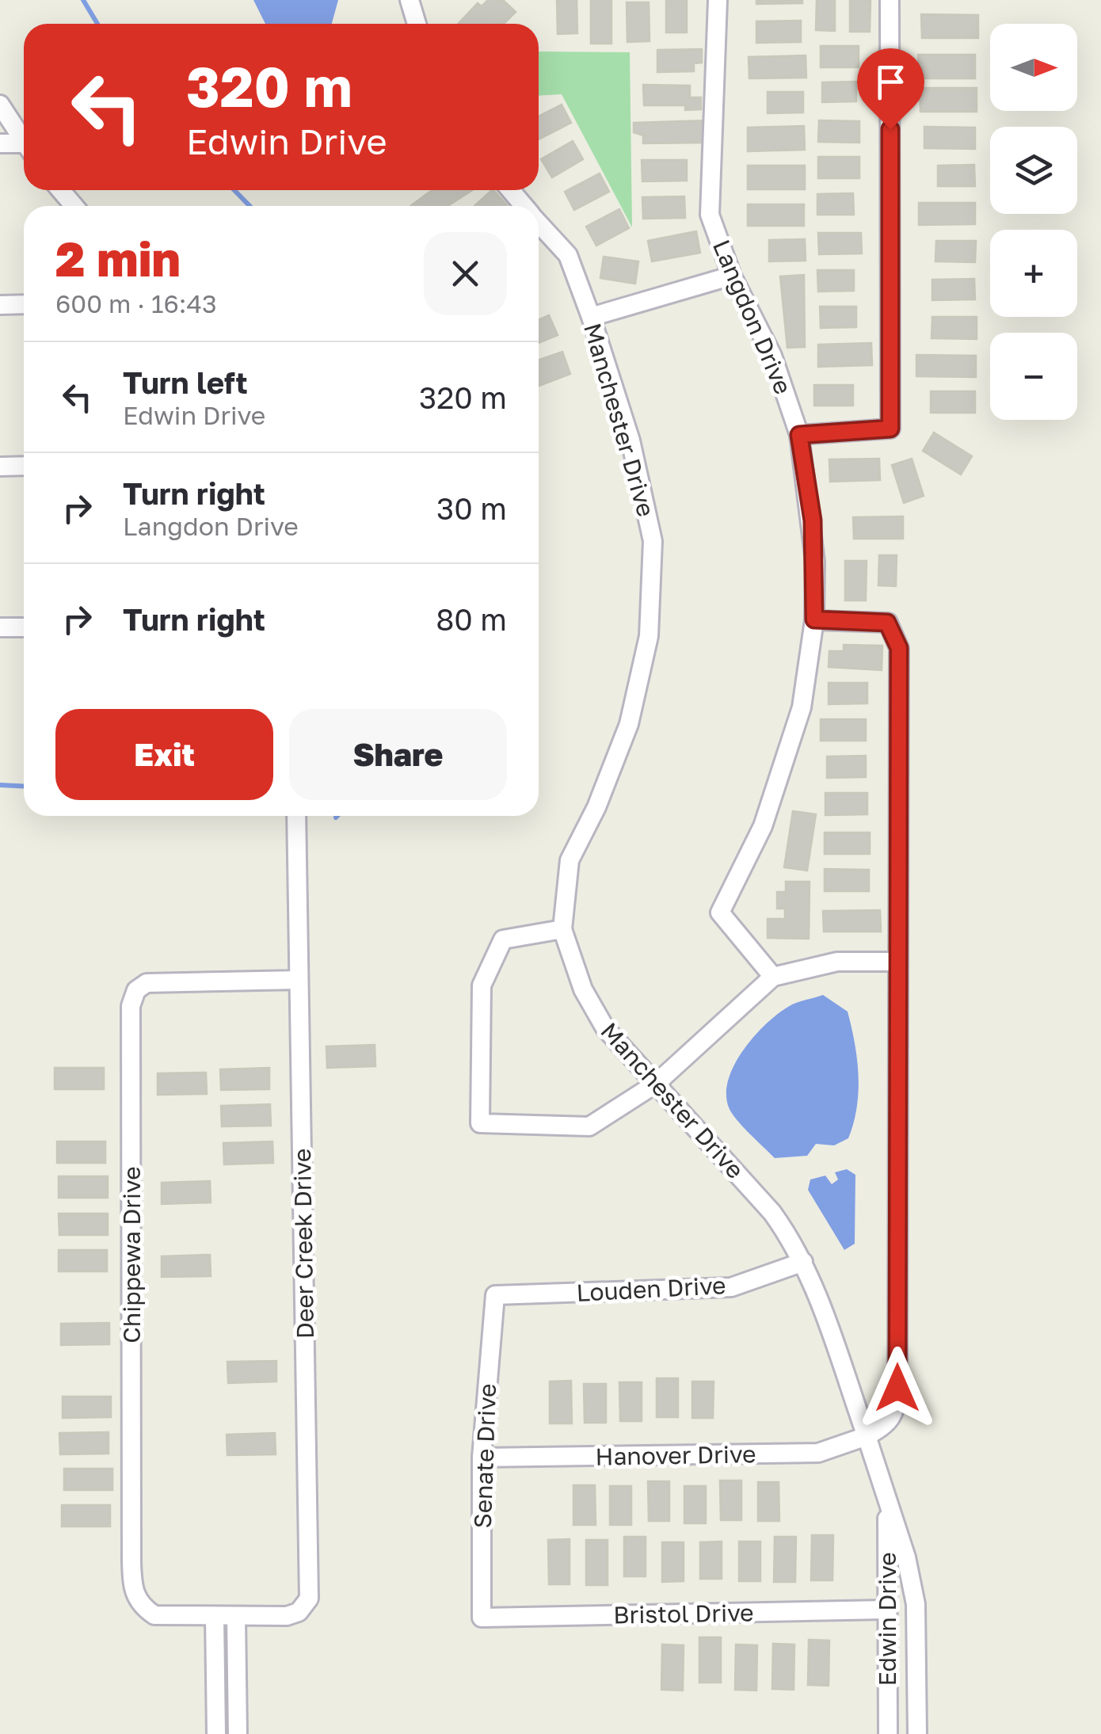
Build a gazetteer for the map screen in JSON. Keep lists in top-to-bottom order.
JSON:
{
  "streets": {
    "street": [
      "Langdon Drive",
      "Manchester Drive",
      "Deer Creek Drive",
      "Chippewa Drive",
      "Louden Drive",
      "Hanover Drive",
      "Senate Drive",
      "Bristol Drive",
      "Edwin Drive"
    ]
  },
  "crossings": [
    ["Manchester Drive", "Louden Drive"],
    ["Manchester Drive", "Hanover Drive"],
    ["Manchester Drive", "Edwin Drive"],
    ["Deer Creek Drive", "Chippewa Drive"],
    ["Louden Drive", "Senate Drive"],
    ["Hanover Drive", "Senate Drive"],
    ["Hanover Drive", "Edwin Drive"],
    ["Senate Drive", "Bristol Drive"],
    ["Bristol Drive", "Edwin Drive"]
  ],
  "north": "right",
  "page": {
    "map_buttons": ["+", "−"],
    "turn": ["320 m", "Edwin Drive"],
    "heading": ["2 min", "600 m · 16:43"],
    "list": [
      {
        "name": "Turn left",
        "note": "Edwin Drive",
        "value": "320 m"
      },
      {
        "name": "Turn right",
        "note": "Langdon Drive",
        "value": "30 m"
      },
      {
        "name": "Turn right",
        "value": "80 m"
      }
    ],
    "buttons": ["Exit", "Share"]
  }
}
